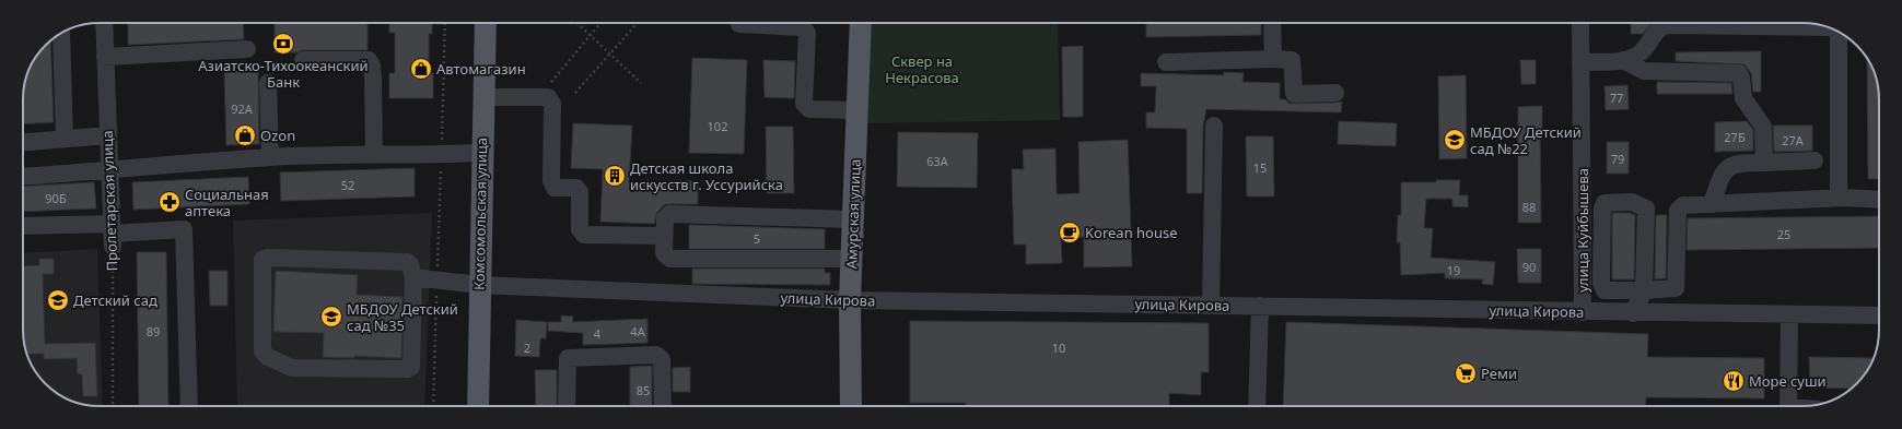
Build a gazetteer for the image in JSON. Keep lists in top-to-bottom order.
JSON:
{
  "streets": {
    "main road": ["Комсомольская улица", "Амурская улица"],
    "street": ["Пролетарская улица", "улица Куйбышева", "улица Кирова"]
  },
  "crossings": [
    ["Комсомольская улица", "улица Кирова"],
    ["Амурская улица", "улица Кирова"],
    ["улица Куйбышева", "улица Кирова"]
  ],
  "parks": ["Сквер на Некрасова"],
  "places": {
    "bank": ["Азиатско-Тихоокеанский Банк"],
    "shop": ["Автомагазин", "Ozon"],
    "school or university": ["МБДОУ Детский сад №22", "Детский сад", "МБДОУ Детский сад №35"],
    "building": ["Детская школа искусств г. Уссурийска"],
    "pharmacy": ["Социальная аптека"],
    "cafe": ["Korean house"],
    "supermarket": ["Реми"],
    "restaurant": ["Море суши"]
  },
  "house_numbers": [
    "77",
    "92А",
    "102",
    "27Б",
    "27А",
    "79",
    "63А",
    "15",
    "52",
    "90Б",
    "88",
    "25",
    "5",
    "90",
    "19",
    "89",
    "4А",
    "4",
    "2",
    "10",
    "85"
  ]
}
